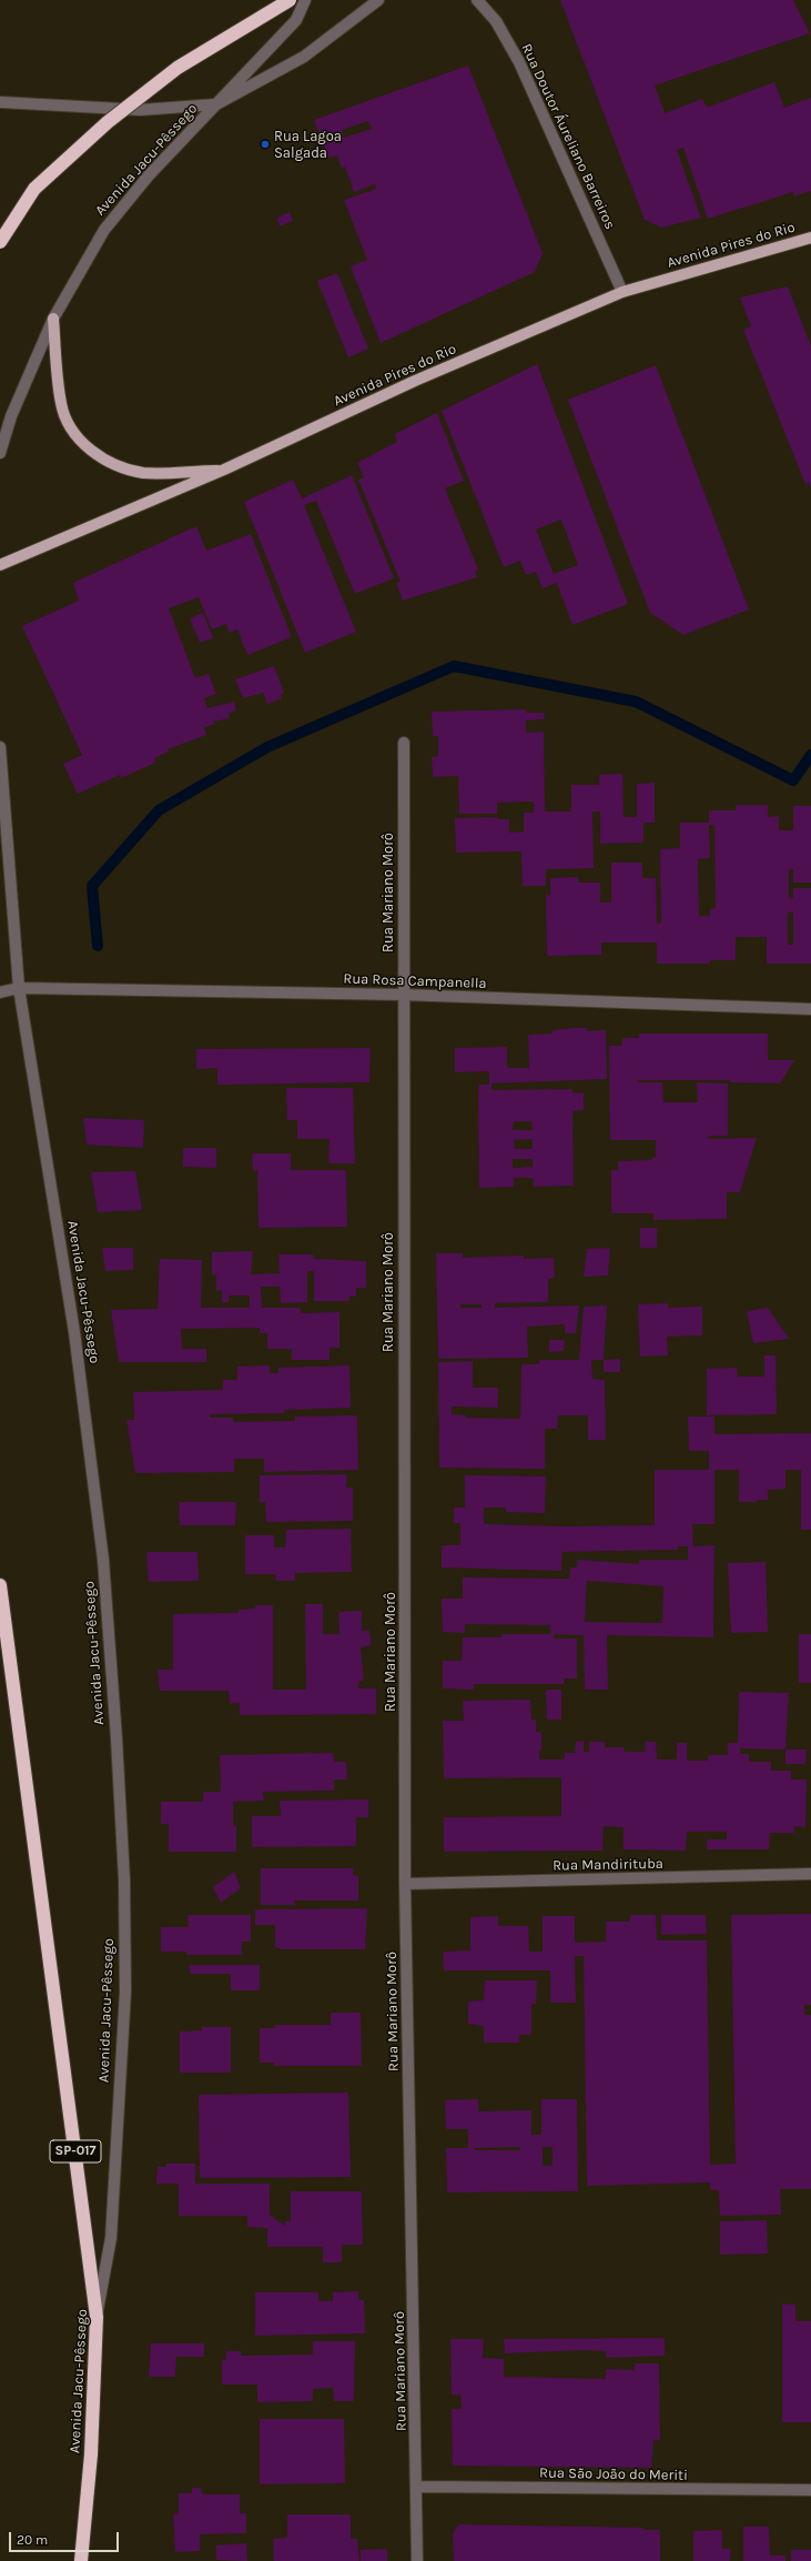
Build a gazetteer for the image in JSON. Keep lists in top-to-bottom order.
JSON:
{
  "streets": {
    "highway": ["Avenida Jacu-Pêssego", "SP-017"],
    "main road": ["Avenida Pires do Rio"],
    "street": [
      "Rua Doutor Áureliano Barreiros",
      "Rua Mariano Morô",
      "Rua Rosa Campanella",
      "Rua Mandirituba",
      "Rua São João do Meriti"
    ]
  },
  "crossings": [
    ["Rua Doutor Áureliano Barreiros", "Avenida Pires do Rio"],
    ["Avenida Jacu-Pêssego", "Rua Rosa Campanella"],
    ["Avenida Jacu-Pêssego", "SP-017"],
    ["Rua Mariano Morô", "Rua Rosa Campanella"],
    ["Rua Mariano Morô", "Rua Mandirituba"],
    ["Rua Mariano Morô", "Rua São João do Meriti"]
  ],
  "places": ["Rua Lagoa Salgada"],
  "scale_bar": "20 m"
}
